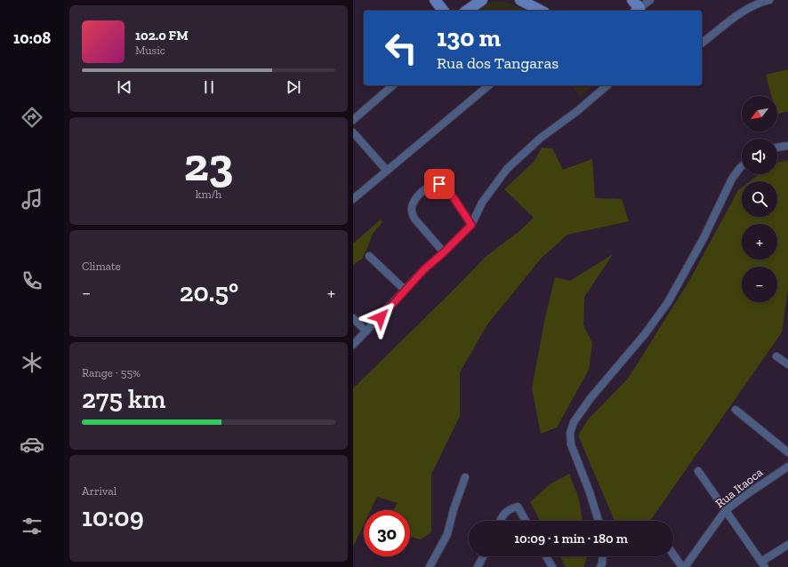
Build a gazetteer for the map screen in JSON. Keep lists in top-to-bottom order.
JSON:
{
  "streets": {
    "street": ["Rua Itaoca"]
  },
  "north": "bottom left",
  "page": {
    "tabs": "10:08",
    "turn": ["130 m", "Rua dos Tangaras"],
    "song": ["102.0 FM", "Music"],
    "map_buttons": ["+", "−"],
    "tile": [
      ["23", "km/h"],
      "Climate",
      ["Range · 55%", "275 km"],
      ["Arrival", "10:09"]
    ],
    "heat": ["−", "20.5°", "+"],
    "limit": "30",
    "trip": "10:09 · 1 min · 180 m"
  }
}
